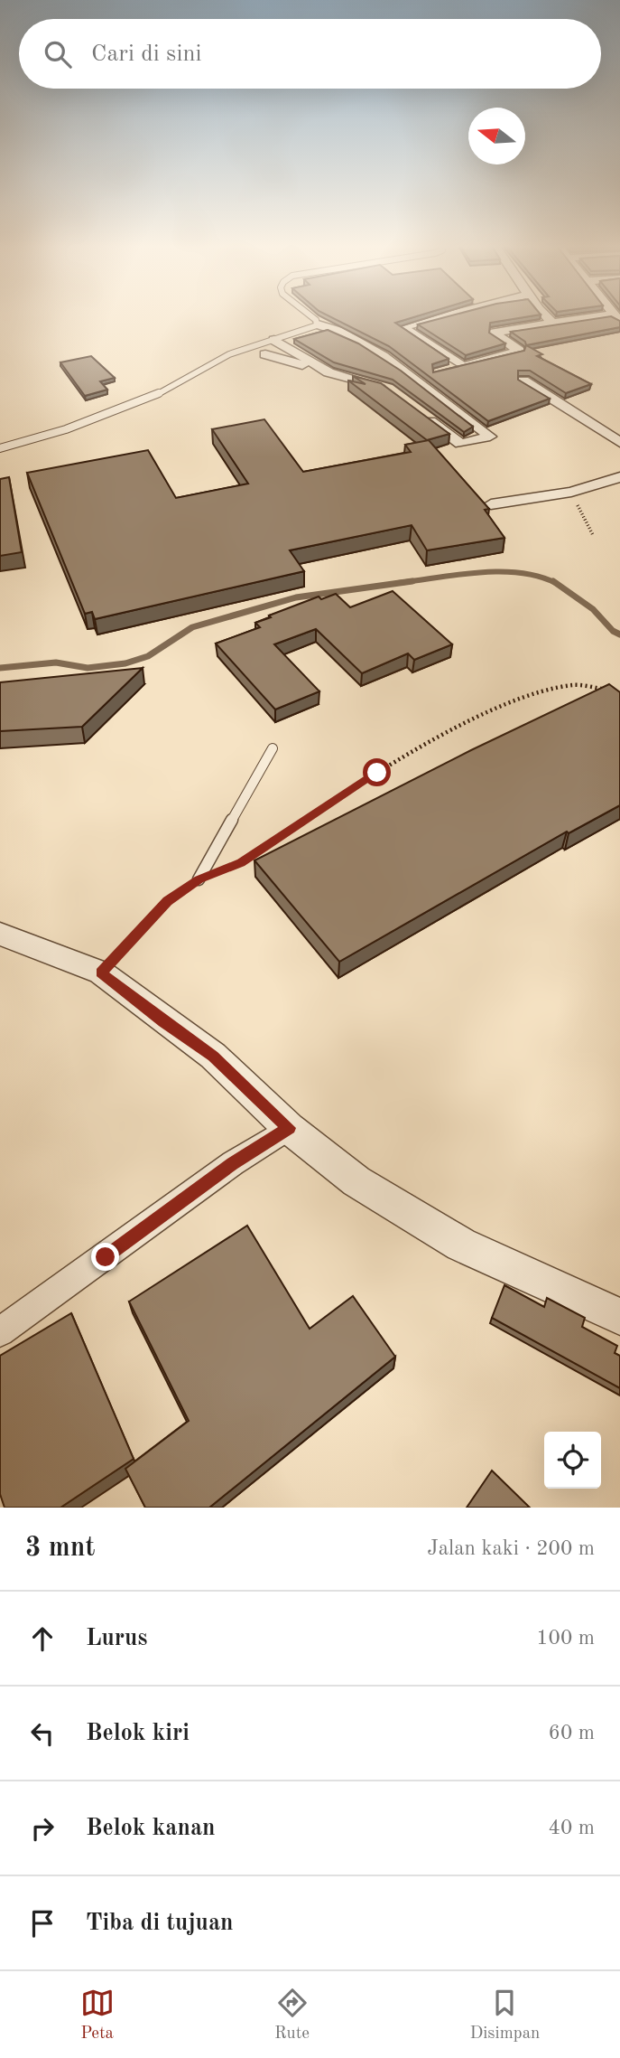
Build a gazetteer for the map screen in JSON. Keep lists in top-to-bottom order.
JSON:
{
  "north": "left",
  "page": {
    "search": "Cari di sini",
    "heading": ["3 mnt", "Jalan kaki · 200 m"],
    "list": [
      ["Lurus", "100 m"],
      ["Belok kiri", "60 m"],
      ["Belok kanan", "40 m"],
      "Tiba di tujuan"
    ],
    "nav": ["Peta", "Rute", "Disimpan"]
  }
}
